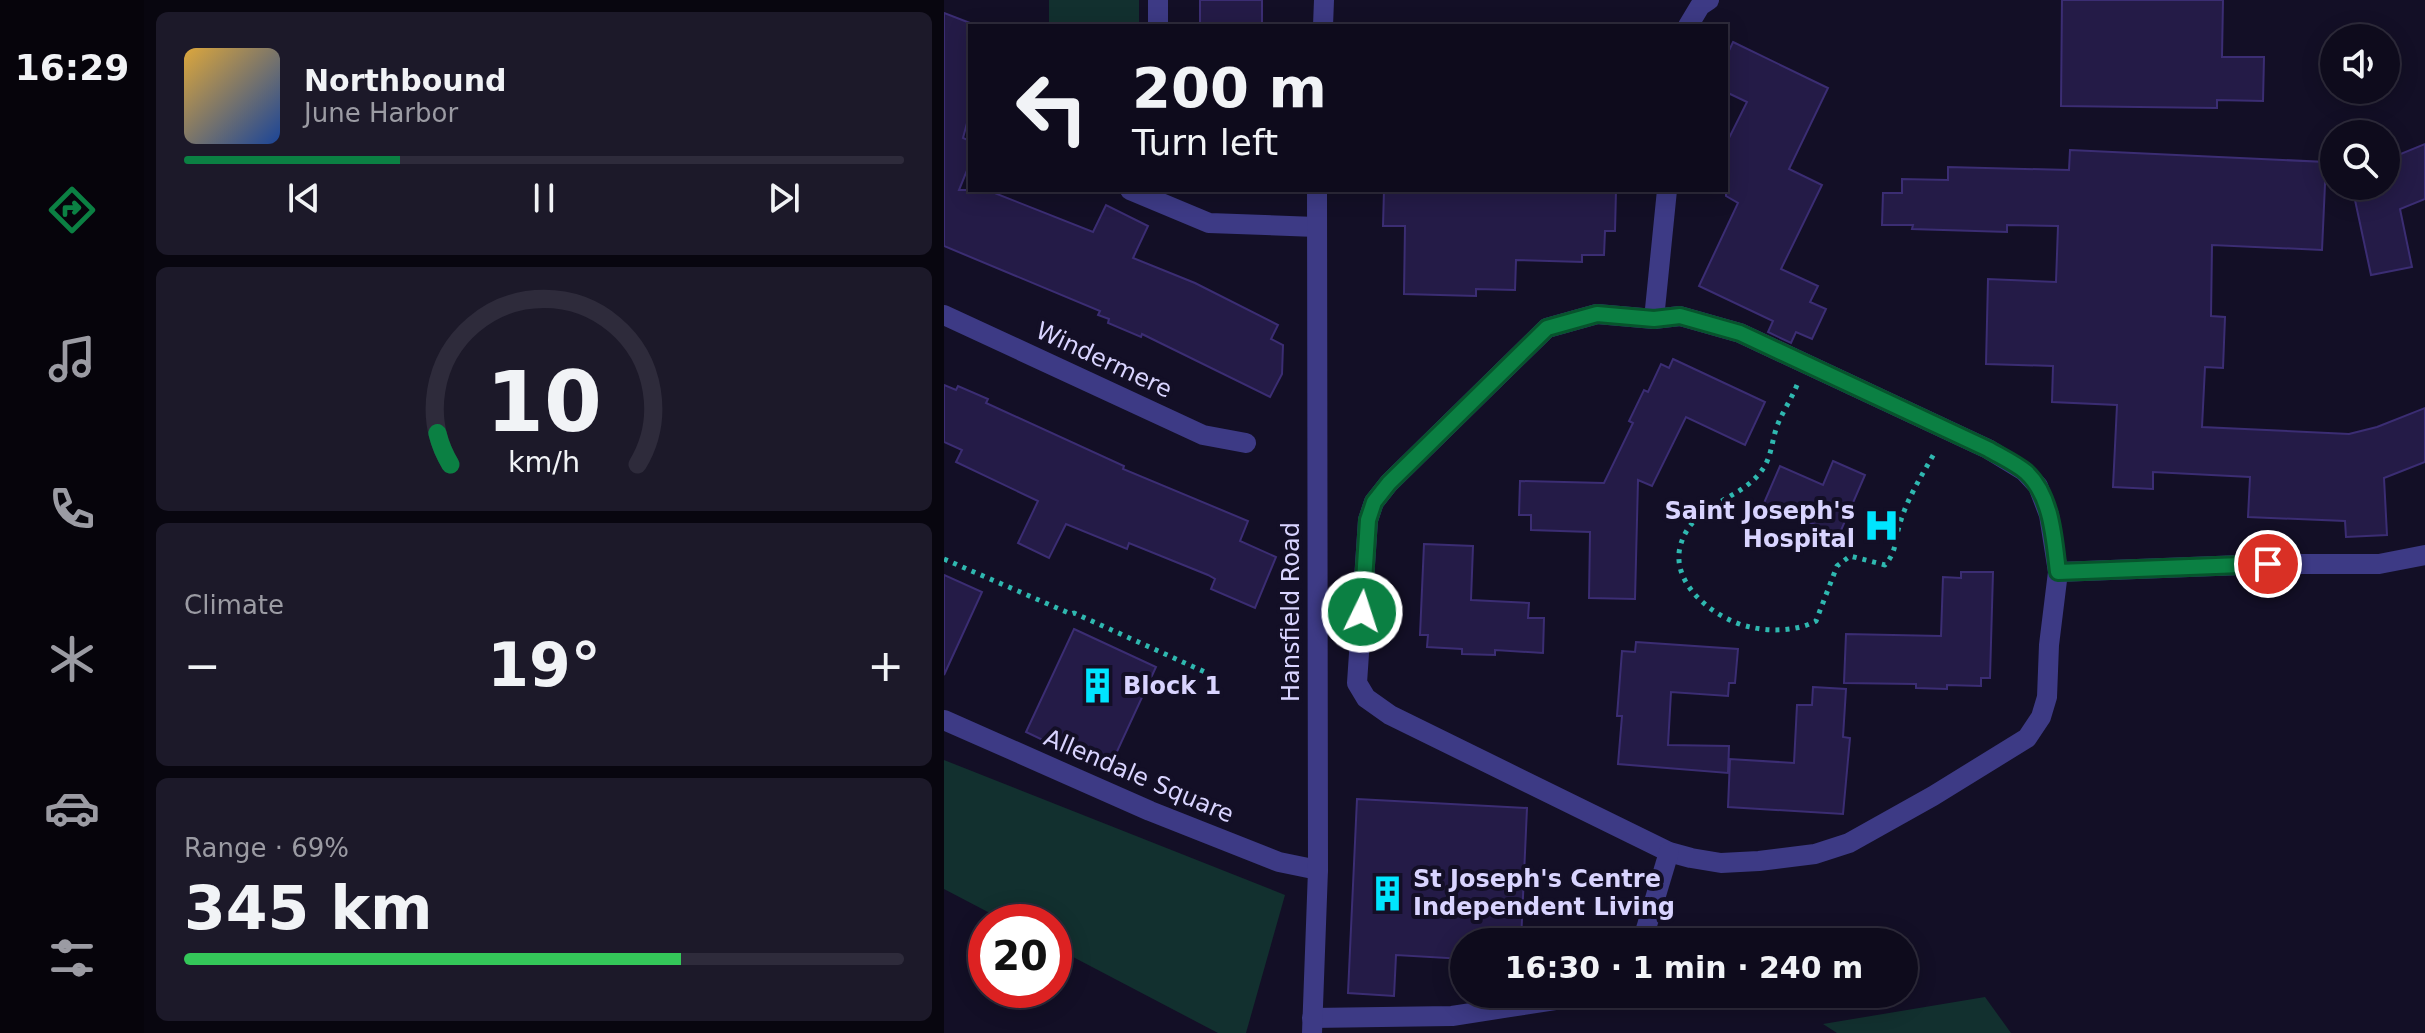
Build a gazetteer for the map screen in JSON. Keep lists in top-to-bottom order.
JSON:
{
  "streets": {
    "street": ["Windermere", "Hansfield Road", "Allendale Square"]
  },
  "crossings": [
    ["Hansfield Road", "Allendale Square"]
  ],
  "places": {
    "hospital": ["Saint Joseph's Hospital"],
    "building": ["Block 1", "St Joseph's Centre Independent Living"]
  },
  "page": {
    "tabs": "16:29",
    "turn": ["200 m", "Turn left"],
    "song": ["Northbound", "June Harbor"],
    "tile": [
      "Climate",
      ["Range · 69%", "345 km"]
    ],
    "heat": ["−", "19°", "+"],
    "limit": "20",
    "trip": "16:30 · 1 min · 240 m",
    "gauge": ["10", "km/h"]
  }
}
